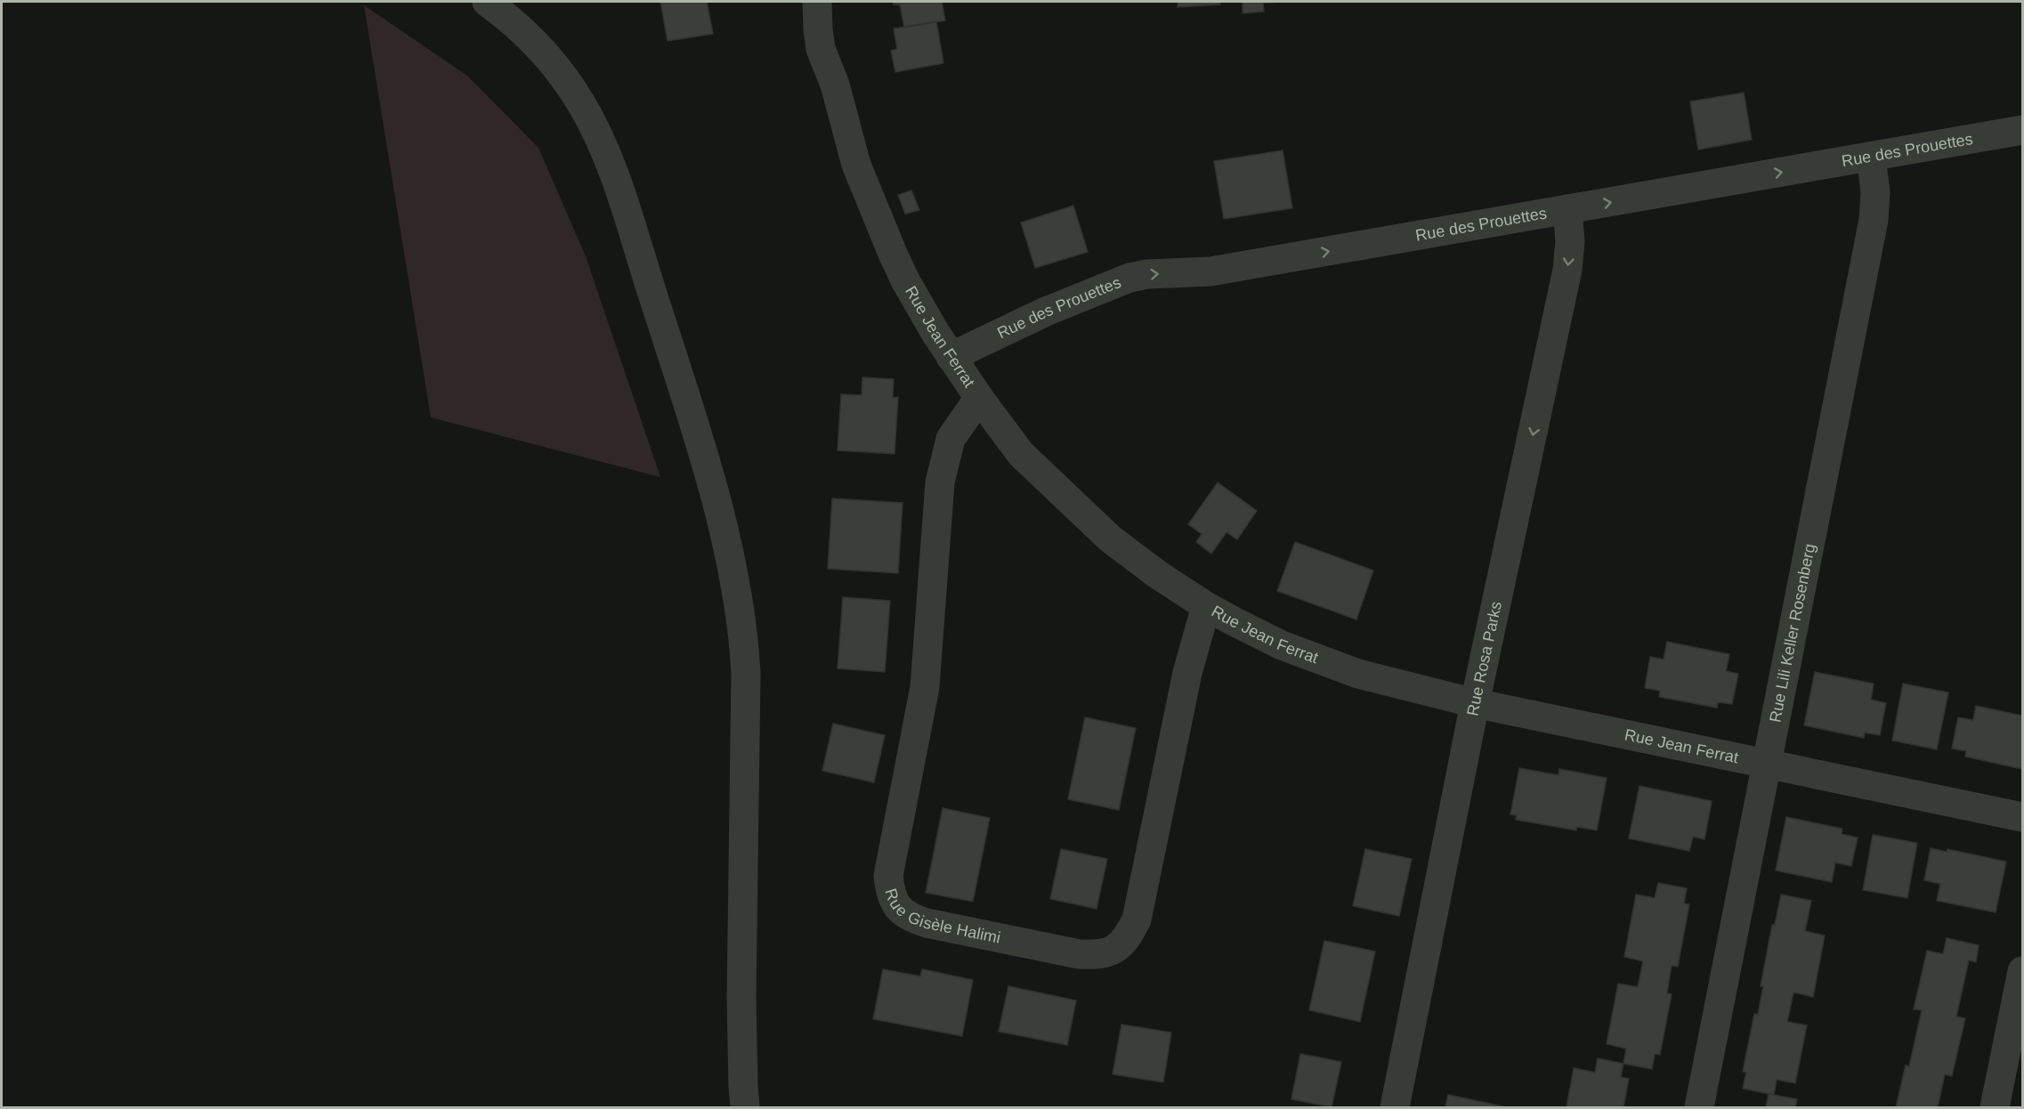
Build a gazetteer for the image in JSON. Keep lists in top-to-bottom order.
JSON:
{
  "streets": {
    "street": [
      "Rue des Prouettes",
      "Rue Jean Ferrat",
      "Rue Lili Keller Rosenberg",
      "Rue Rosa Parks",
      "Rue Gisèle Halimi"
    ]
  },
  "crossings": [
    ["Rue des Prouettes", "Rue Jean Ferrat"],
    ["Rue des Prouettes", "Rue Lili Keller Rosenberg"],
    ["Rue des Prouettes", "Rue Rosa Parks"],
    ["Rue Jean Ferrat", "Rue Lili Keller Rosenberg"],
    ["Rue Jean Ferrat", "Rue Rosa Parks"],
    ["Rue Jean Ferrat", "Rue Gisèle Halimi"]
  ],
  "one_way": ["Rue des Prouettes", "Rue Rosa Parks"]
}
